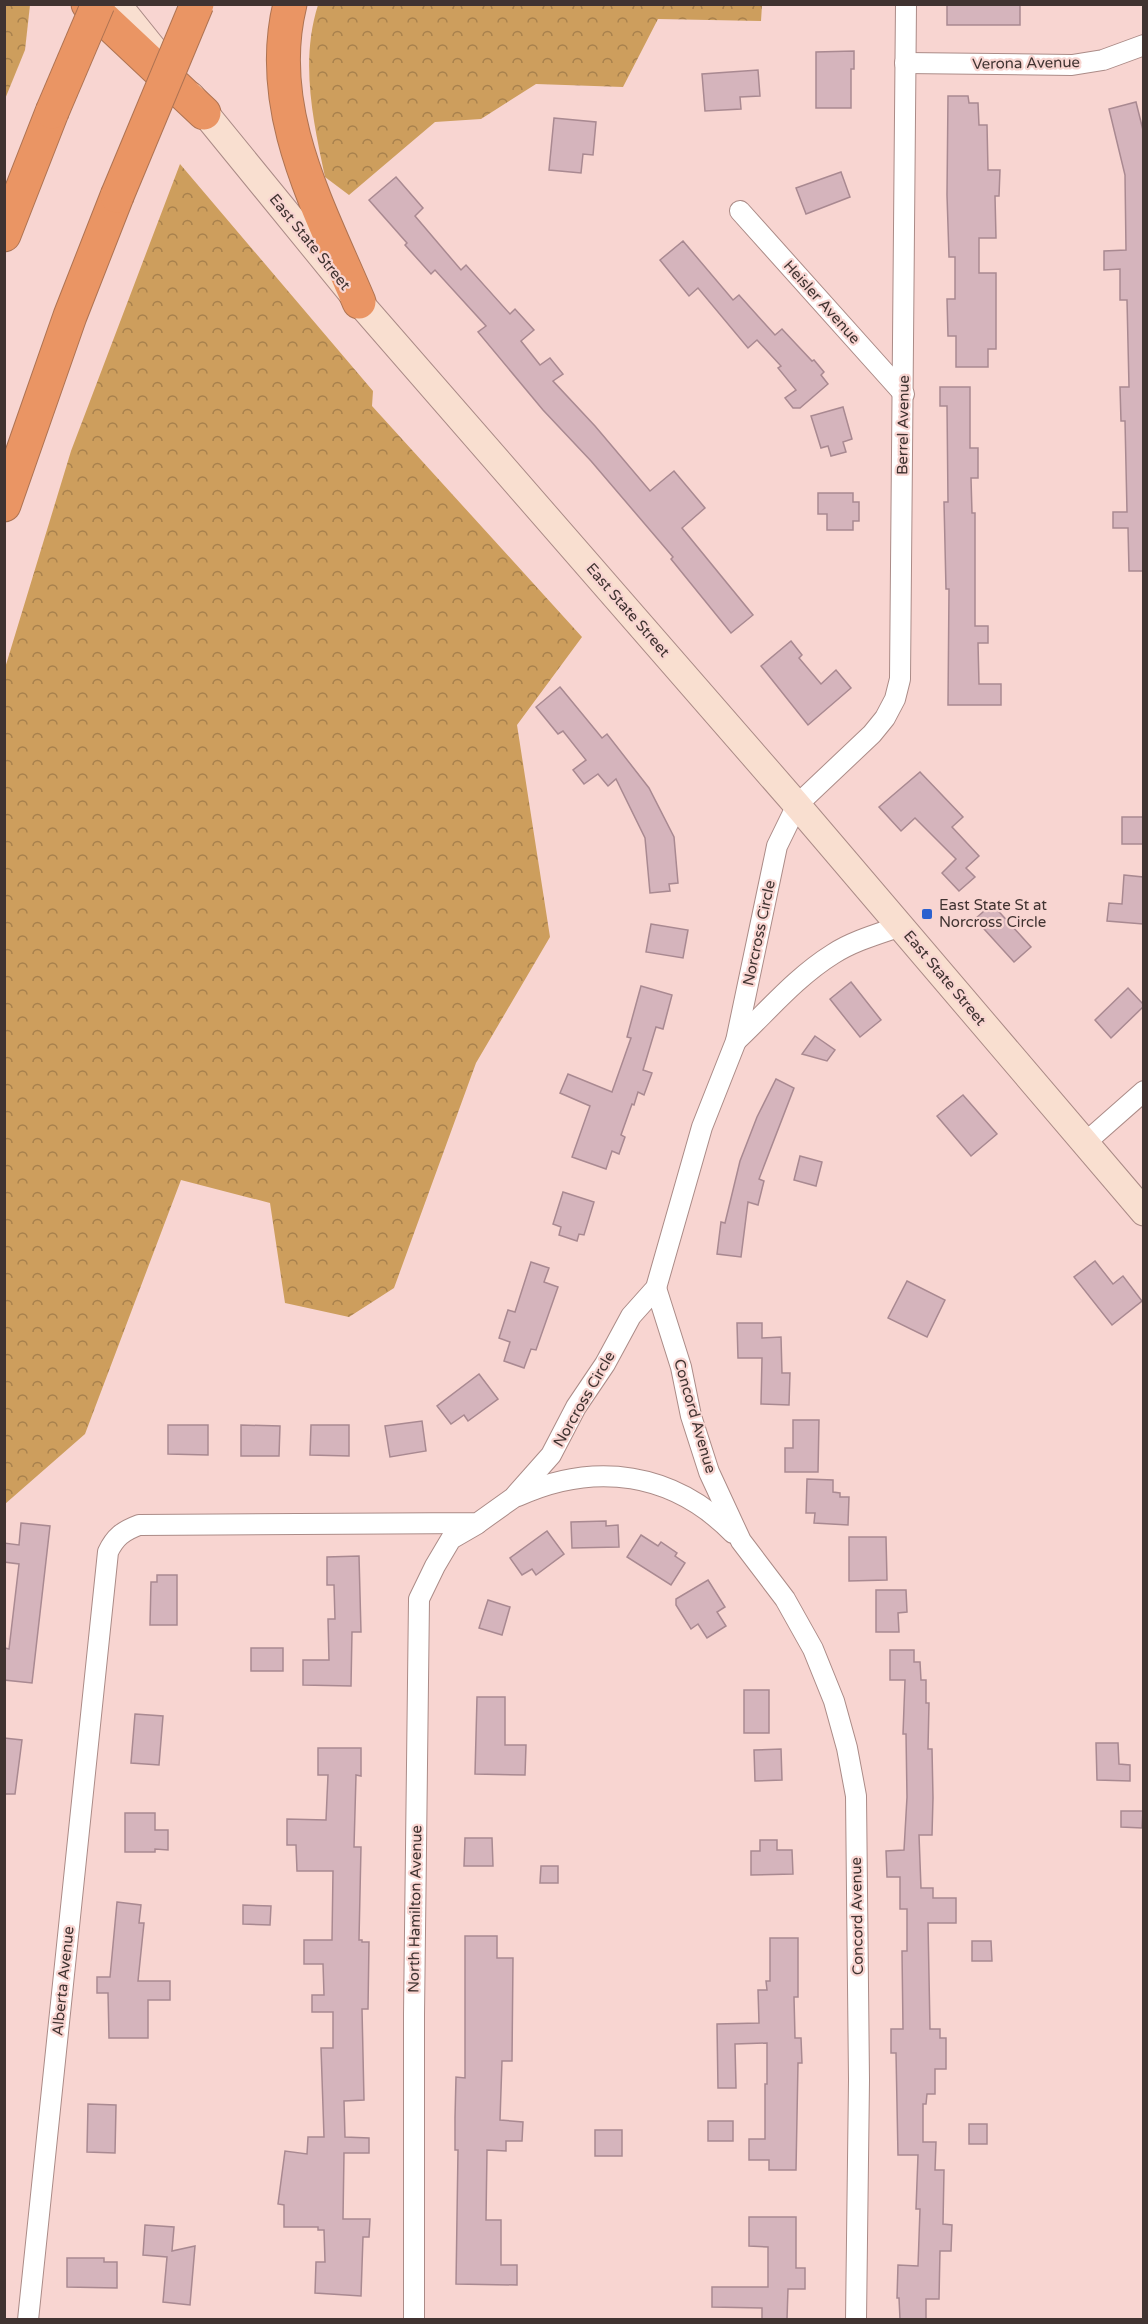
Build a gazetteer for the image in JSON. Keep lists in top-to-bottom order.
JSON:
{
  "streets": {
    "street": [
      "Verona Avenue",
      "East State Street",
      "Heisler Avenue",
      "Berrel Avenue",
      "Norcross Circle",
      "Concord Avenue",
      "North Hamilton Avenue",
      "Alberta Avenue"
    ]
  },
  "crossings": [
    ["Verona Avenue", "Berrel Avenue"],
    ["East State Street", "Berrel Avenue"],
    ["East State Street", "Norcross Circle"],
    ["Heisler Avenue", "Berrel Avenue"],
    ["Berrel Avenue", "Norcross Circle"],
    ["Norcross Circle", "Concord Avenue"],
    ["Norcross Circle", "North Hamilton Avenue"],
    ["Norcross Circle", "Alberta Avenue"],
    ["North Hamilton Avenue", "Alberta Avenue"]
  ],
  "places": {
    "transit": ["East State St at Norcross Circle"]
  }
}
